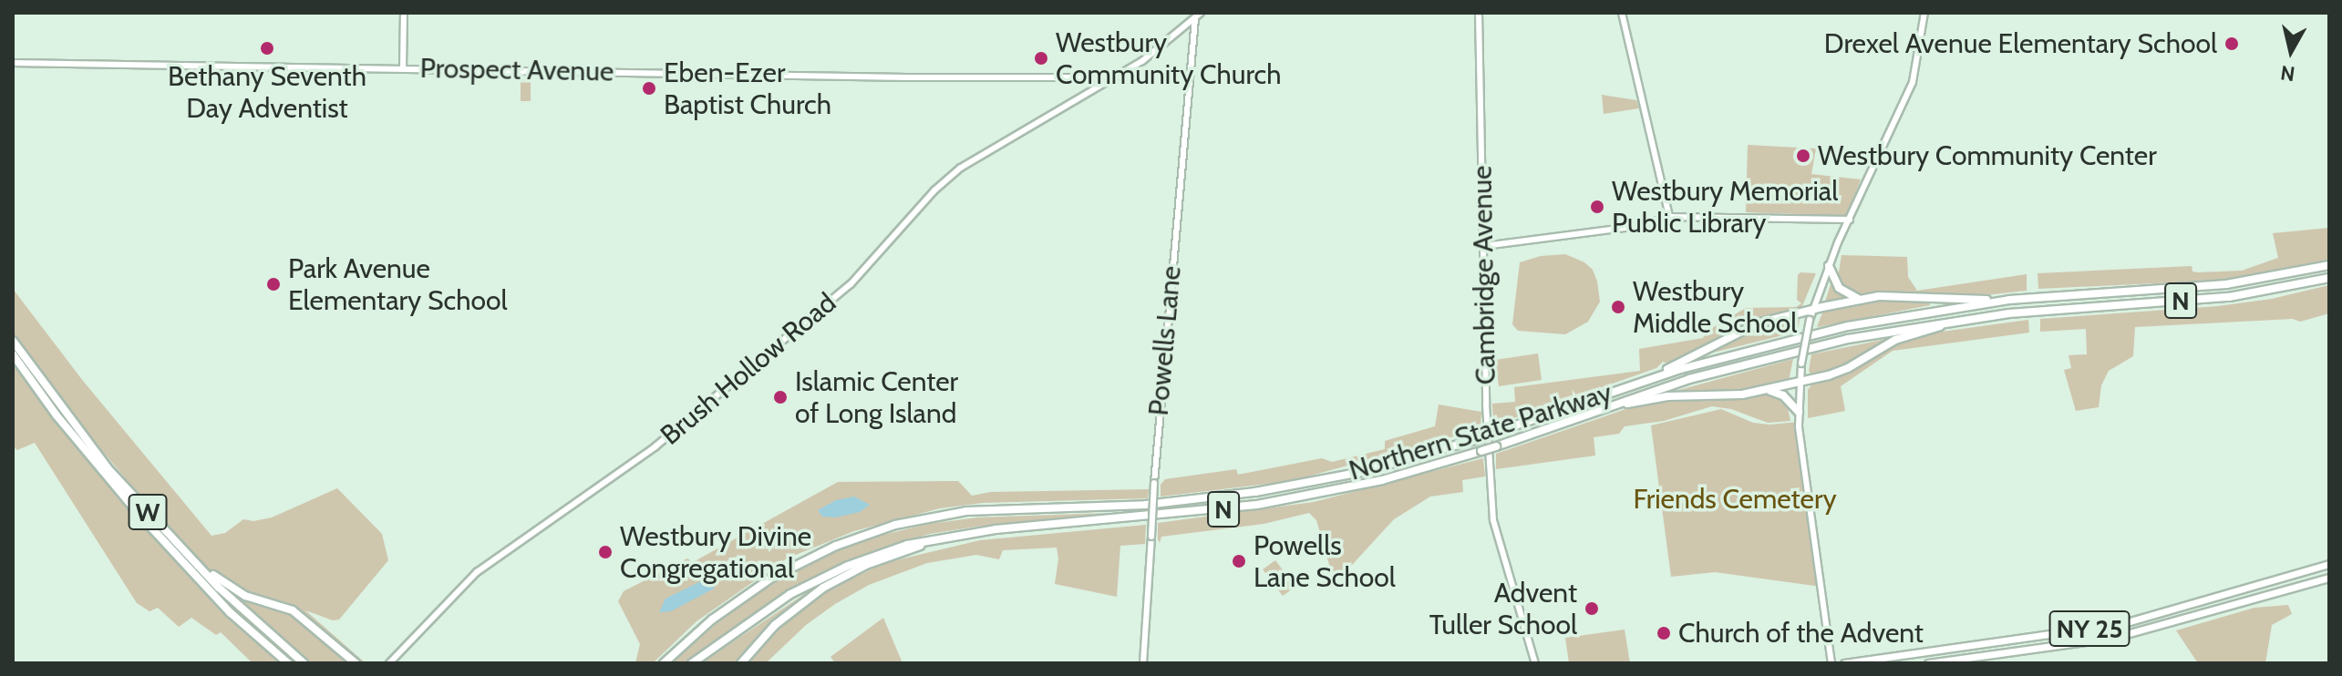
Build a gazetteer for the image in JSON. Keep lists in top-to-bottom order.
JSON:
{
  "streets": {
    "highway": ["N", "Northern State Parkway", "W"],
    "main road": [
      "Prospect Avenue",
      "Cambridge Avenue",
      "Powells Lane",
      "Brush Hollow Road",
      "NY 25"
    ]
  },
  "crossings": [
    ["Prospect Avenue", "Brush Hollow Road"],
    ["Powells Lane", "Brush Hollow Road"]
  ],
  "parks": ["Friends Cemetery"],
  "places": [
    "Drexel Avenue Elementary School",
    "Bethany Seventh Day Adventist",
    "Westbury Community Church",
    "Eben-Ezer Baptist Church",
    "Westbury Community Center",
    "Westbury Memorial Public Library",
    "Park Avenue Elementary School",
    "Westbury Middle School",
    "Islamic Center of Long Island",
    "Westbury Divine Congregational",
    "Powells Lane School",
    "Advent Tuller School",
    "Church of the Advent"
  ],
  "north": "bottom"
}
